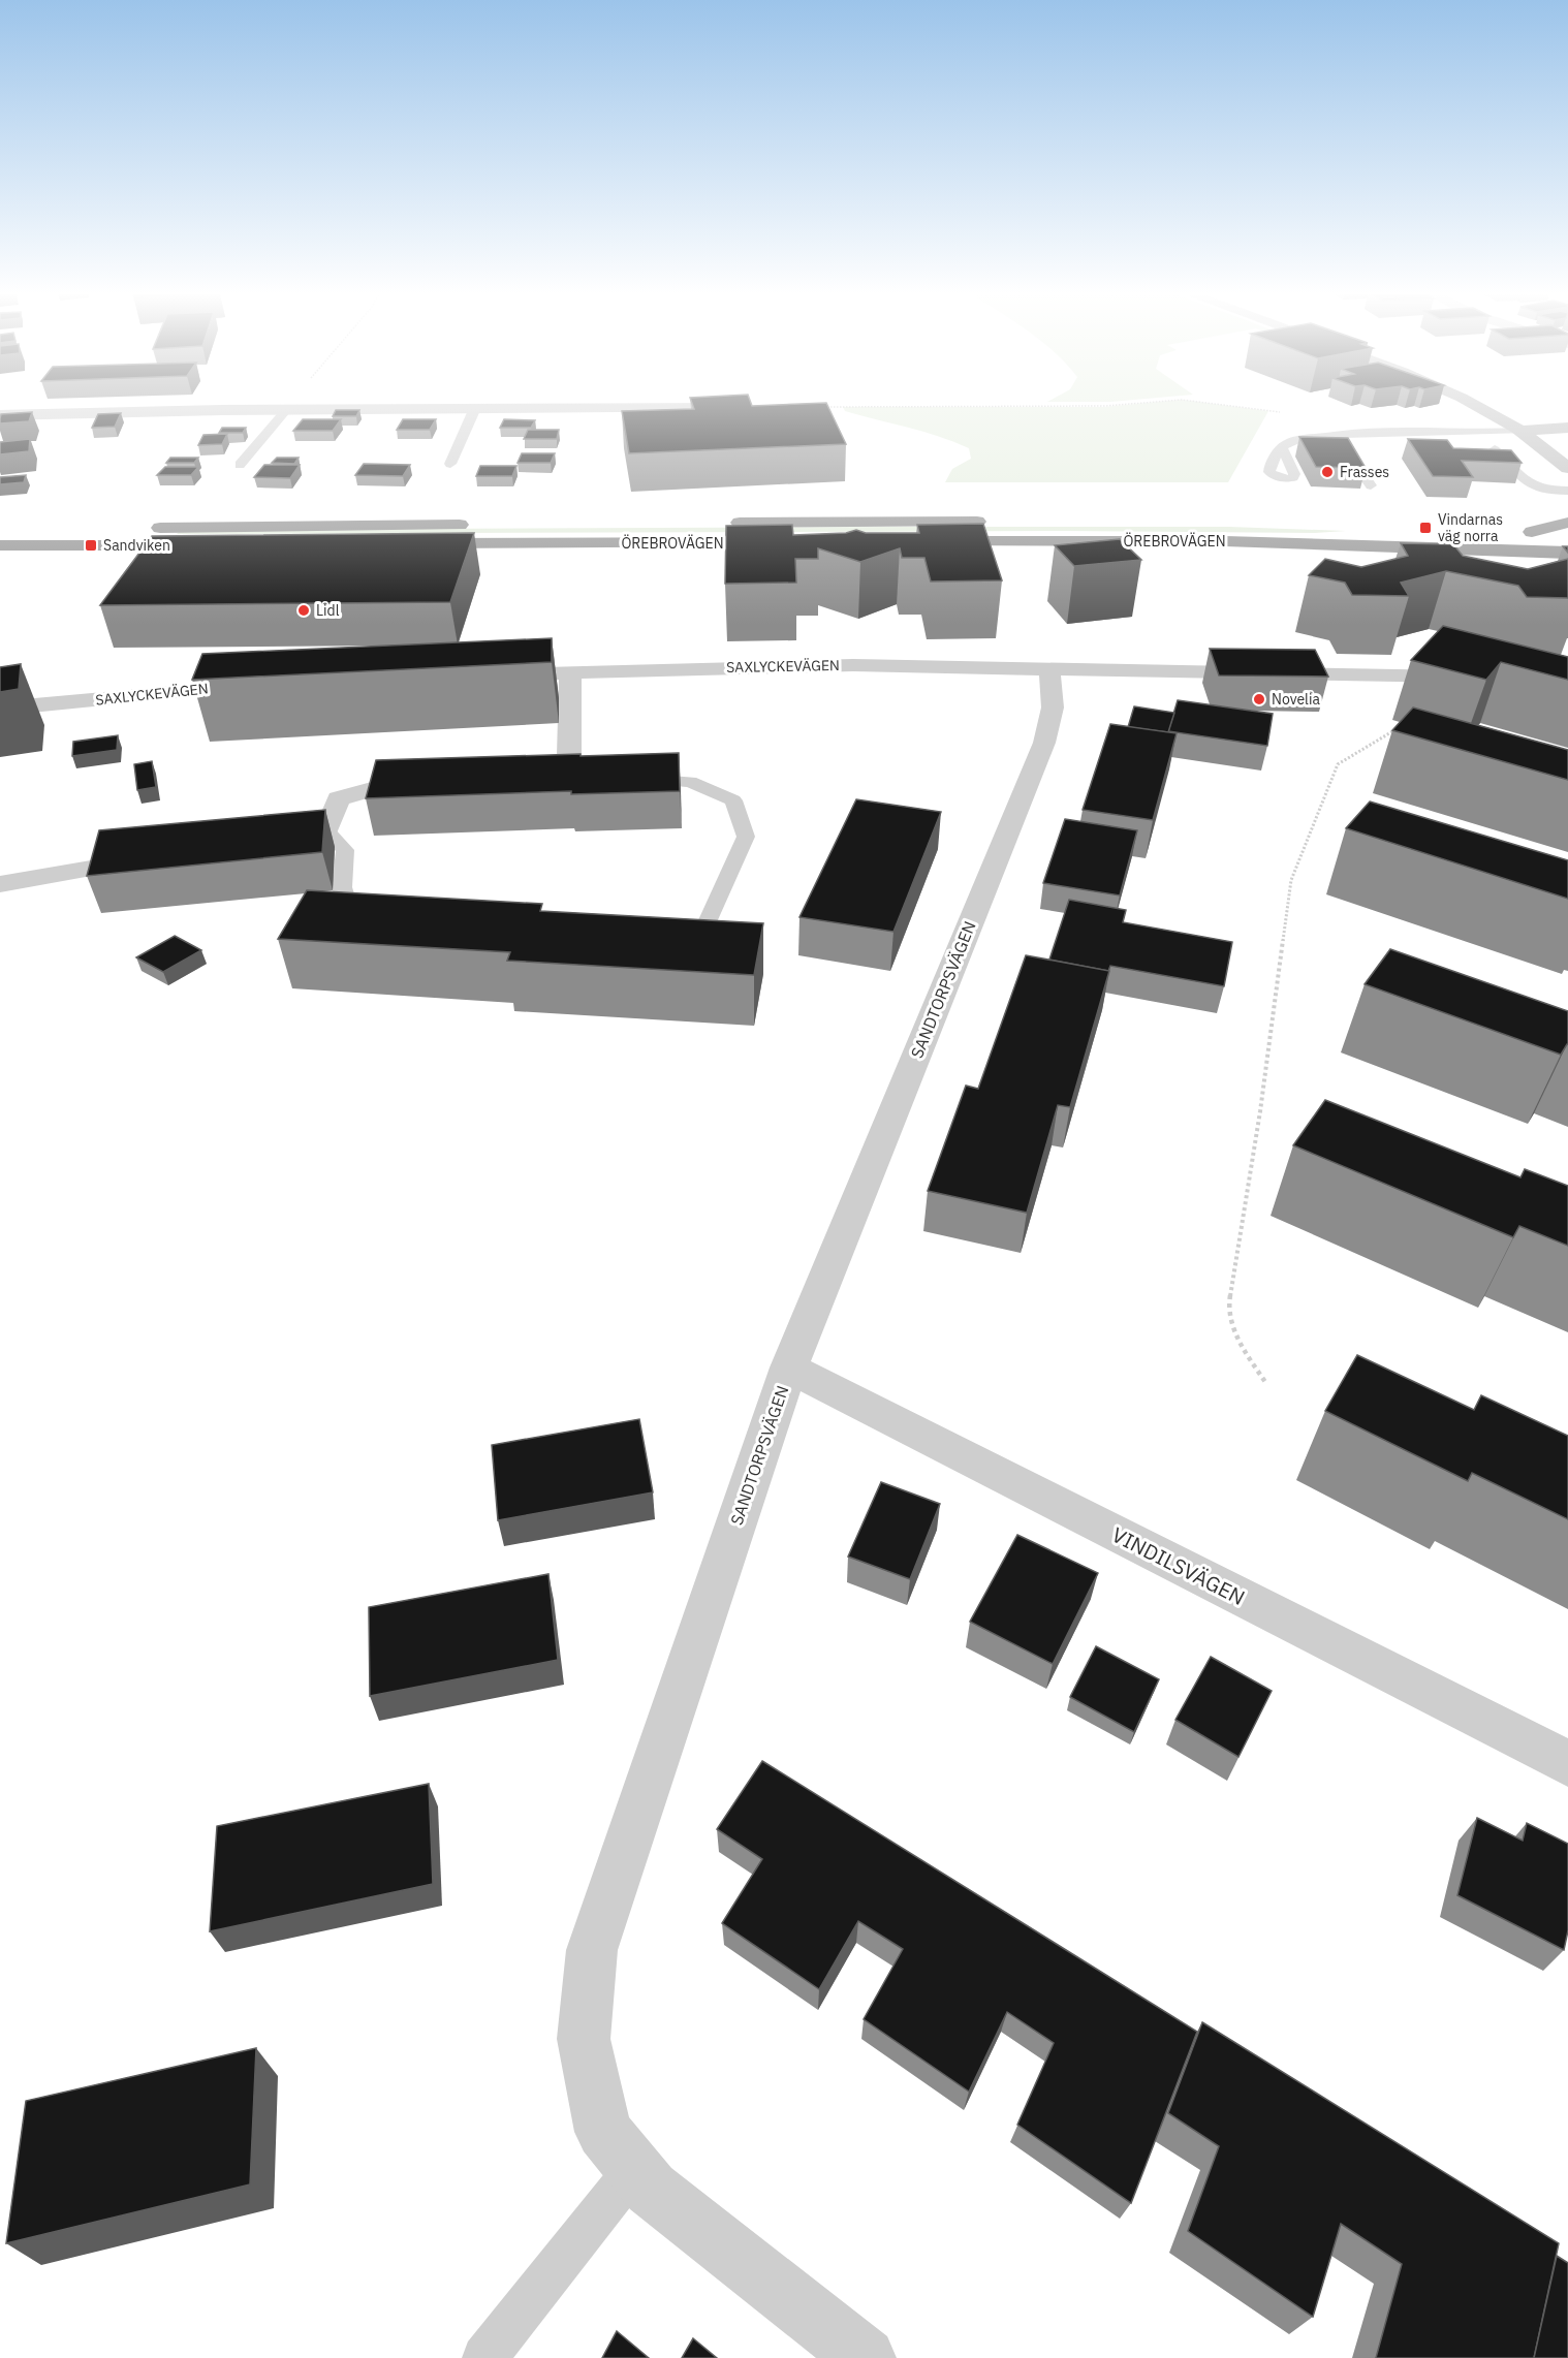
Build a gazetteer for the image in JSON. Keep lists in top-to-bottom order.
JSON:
{
  "streets": {
    "highway": ["ÖREBROVÄGEN"],
    "street": ["SAXLYCKEVÄGEN", "SANDTORPSVÄGEN", "VINDILSVÄGEN"]
  },
  "crossings": [
    ["SAXLYCKEVÄGEN", "SANDTORPSVÄGEN"],
    ["SANDTORPSVÄGEN", "VINDILSVÄGEN"]
  ],
  "places": {
    "other": ["Frasses", "Lidl", "Novelia"],
    "transit": ["Vindarnas väg norra", "Sandviken"]
  }
}
